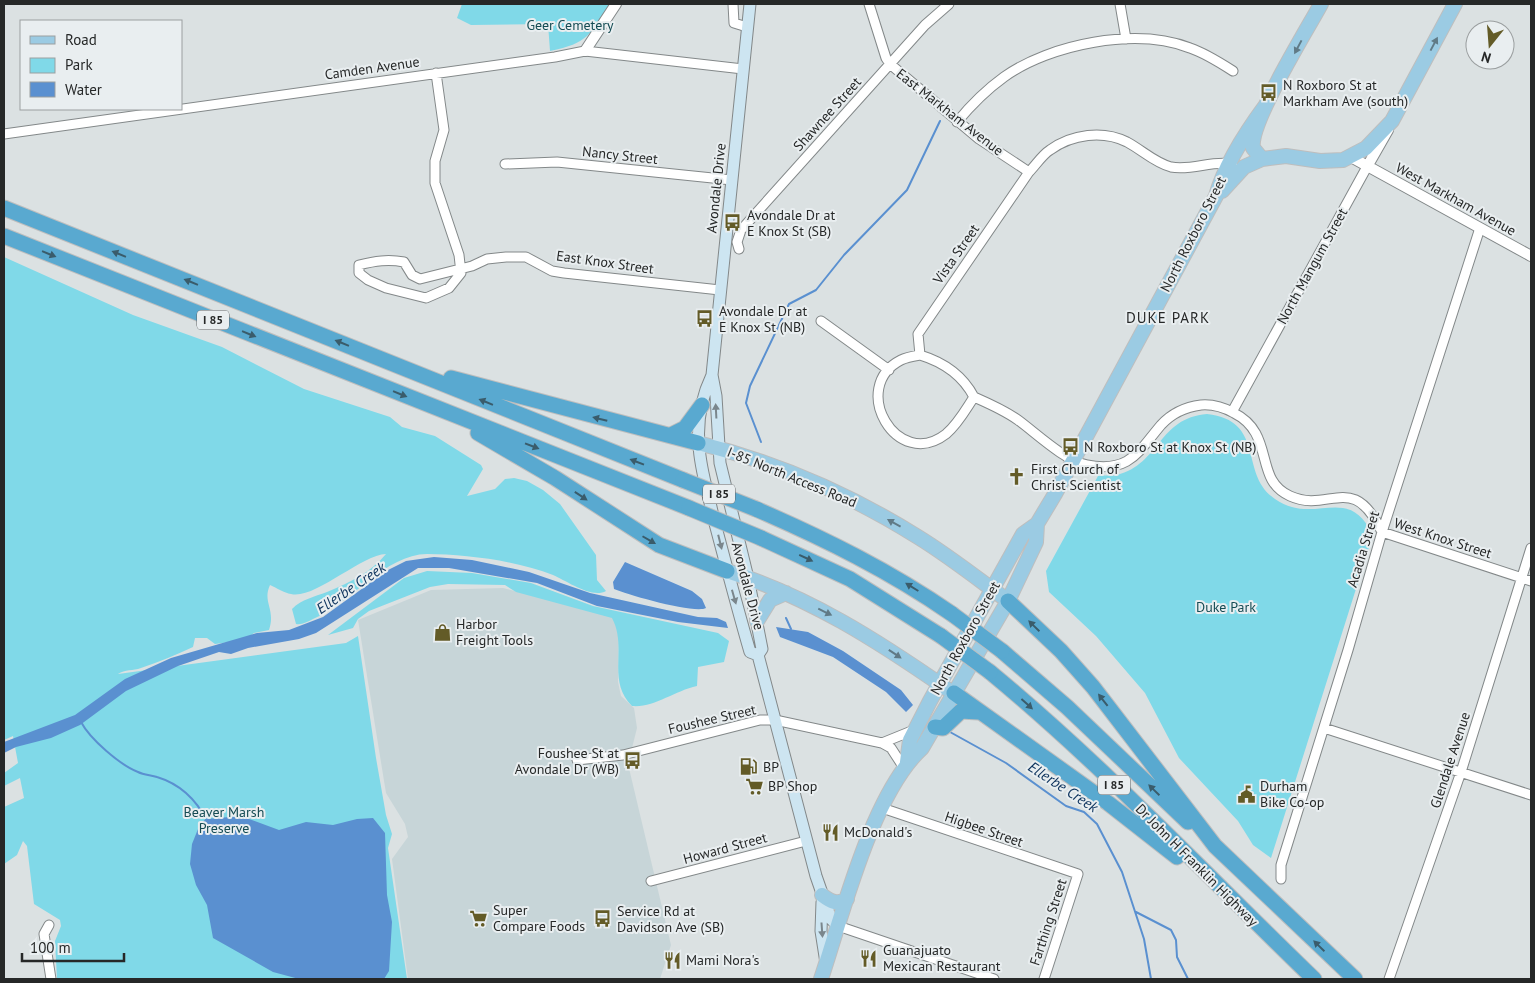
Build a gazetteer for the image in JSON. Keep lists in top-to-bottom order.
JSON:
{
  "streets": {
    "highway": ["I 85", "Dr John H Franklin Highway"],
    "main road": [
      "Avondale Drive",
      "North Roxboro Street",
      "North Mangum Street",
      "I-85 North Access Road"
    ],
    "street": [
      "Camden Avenue",
      "East Markham Avenue",
      "Shawnee Street",
      "Nancy Street",
      "West Markham Avenue",
      "Vista Street",
      "East Knox Street",
      "West Knox Street",
      "Acadia Street",
      "Foushee Street",
      "Glendale Avenue",
      "Higbee Street",
      "Howard Street",
      "Farthing Street"
    ]
  },
  "crossings": [
    ["Camden Avenue", "Avondale Drive"],
    ["East Markham Avenue", "Shawnee Street"],
    ["East Markham Avenue", "Vista Street"],
    ["Nancy Street", "Avondale Drive"],
    ["Avondale Drive", "North Roxboro Street"],
    ["Avondale Drive", "East Knox Street"],
    ["Avondale Drive", "I-85 North Access Road"],
    ["Avondale Drive", "Foushee Street"],
    ["Avondale Drive", "Howard Street"],
    ["West Markham Avenue", "North Mangum Street"],
    ["West Markham Avenue", "Acadia Street"],
    ["North Roxboro Street", "I-85 North Access Road"],
    ["North Roxboro Street", "Higbee Street"],
    ["North Mangum Street", "West Knox Street"],
    ["I 85", "Dr John H Franklin Highway"],
    ["West Knox Street", "Acadia Street"],
    ["West Knox Street", "Glendale Avenue"],
    ["Higbee Street", "Farthing Street"]
  ],
  "districts": ["DUKE PARK"],
  "water": ["Ellerbe Creek"],
  "parks": ["Geer Cemetery", "Duke Park", "Beaver Marsh Preserve"],
  "places": {
    "bus stop": [
      "N Roxboro St at Markham Ave (south)",
      "Avondale Dr at E Knox St (SB)",
      "Avondale Dr at E Knox St (NB)",
      "N Roxboro St at Knox St (NB)",
      "Foushee St at Avondale Dr (WB)",
      "Service Rd at Davidson Ave (SB)"
    ],
    "church": ["First Church of Christ Scientist"],
    "shop": ["Harbor Freight Tools"],
    "fuel station": ["BP"],
    "supermarket": ["BP Shop", "Super Compare Foods"],
    "public building": ["Durham Bike Co-op"],
    "restaurant": ["McDonald's", "Guanajuato Mexican Restaurant", "Mami Nora's"]
  },
  "legend": ["Road", "Park", "Water"],
  "scale_bar": "100 m",
  "north": "bottom"
}
